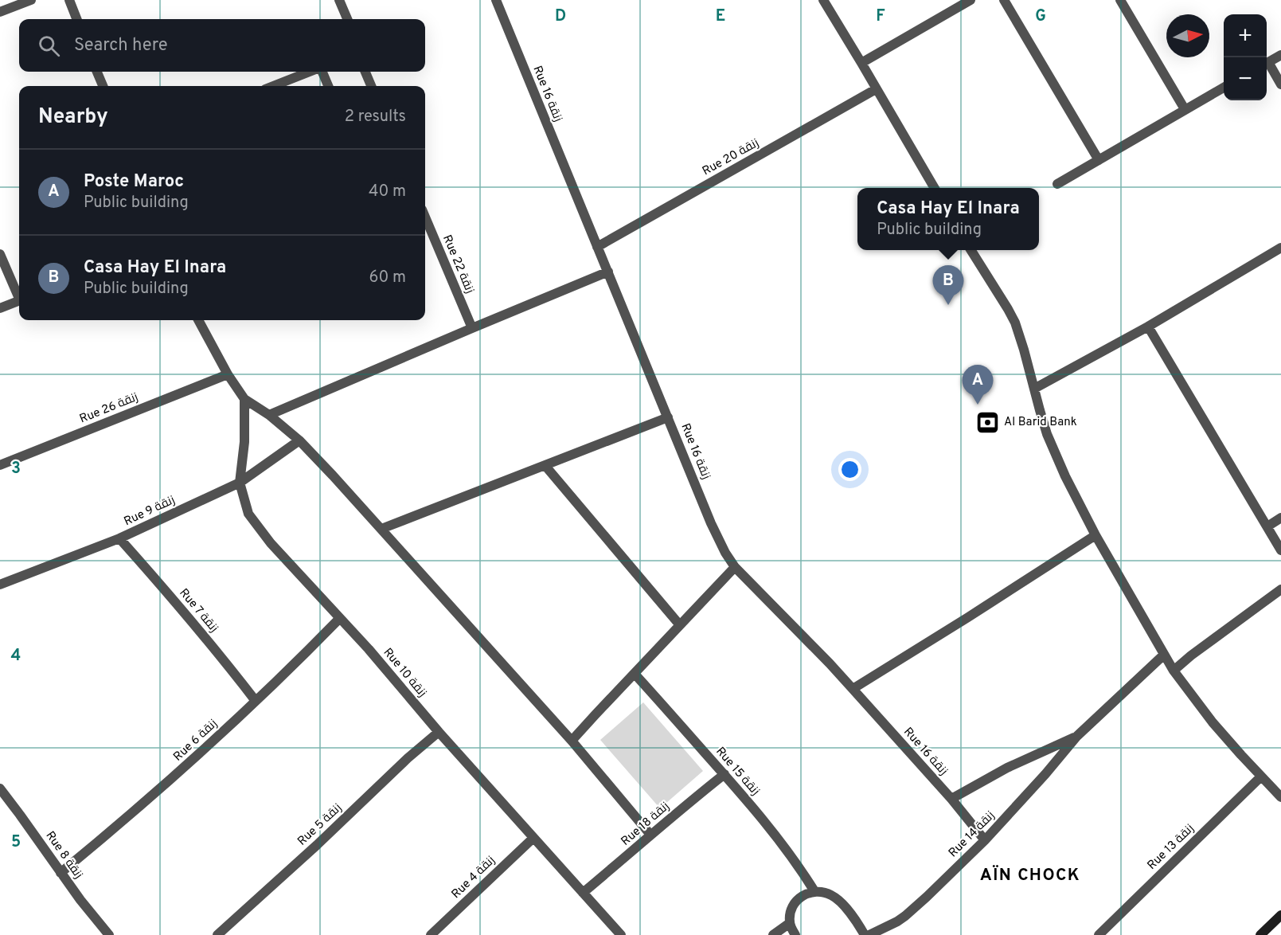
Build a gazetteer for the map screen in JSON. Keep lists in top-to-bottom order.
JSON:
{
  "streets": {
    "street": [
      "Rue 16 زنقة",
      "Rue 20 زنقة",
      "Rue 22 زنقة",
      "Rue 26 زنقة",
      "Rue 9 زنقة",
      "Rue 7 زنقة",
      "Rue 10 زنقة",
      "Rue 6 زنقة",
      "Rue 15 زنقة",
      "Rue 18 زنقة",
      "Rue 5 زنقة",
      "Rue 14 زنقة",
      "Rue 13 زنقة",
      "Rue 8 زنقة",
      "Rue 4 زنقة"
    ]
  },
  "crossings": [
    ["Rue 16 زنقة", "Rue 20 زنقة"],
    ["Rue 16 زنقة", "Rue 14 زنقة"],
    ["Rue 9 زنقة", "Rue 7 زنقة"],
    ["Rue 9 زنقة", "Rue 10 زنقة"],
    ["Rue 7 زنقة", "Rue 6 زنقة"],
    ["Rue 10 زنقة", "Rue 6 زنقة"],
    ["Rue 10 زنقة", "Rue 18 زنقة"],
    ["Rue 10 زنقة", "Rue 5 زنقة"],
    ["Rue 10 زنقة", "Rue 4 زنقة"],
    ["Rue 6 زنقة", "Rue 8 زنقة"],
    ["Rue 15 زنقة", "Rue 18 زنقة"]
  ],
  "districts": ["AÏN CHOCK"],
  "places": {
    "bank": ["Al Barid Bank"]
  },
  "north": "right",
  "page": {
    "map_buttons": ["+", "−"],
    "search": "Search here",
    "heading": ["Nearby", "2 results"],
    "list": [
      {
        "mark": "A",
        "name": "Poste Maroc",
        "note": "Public building",
        "value": "40 m"
      },
      {
        "mark": "B",
        "name": "Casa Hay El Inara",
        "note": "Public building",
        "value": "60 m"
      }
    ],
    "popup": ["Casa Hay El Inara", "Public building"],
    "pins": ["B", "A"]
  },
  "grid": {
    "columns": [
      "D",
      "E",
      "F",
      "G"
    ],
    "rows": ["3", "4", "5"]
  }
}
